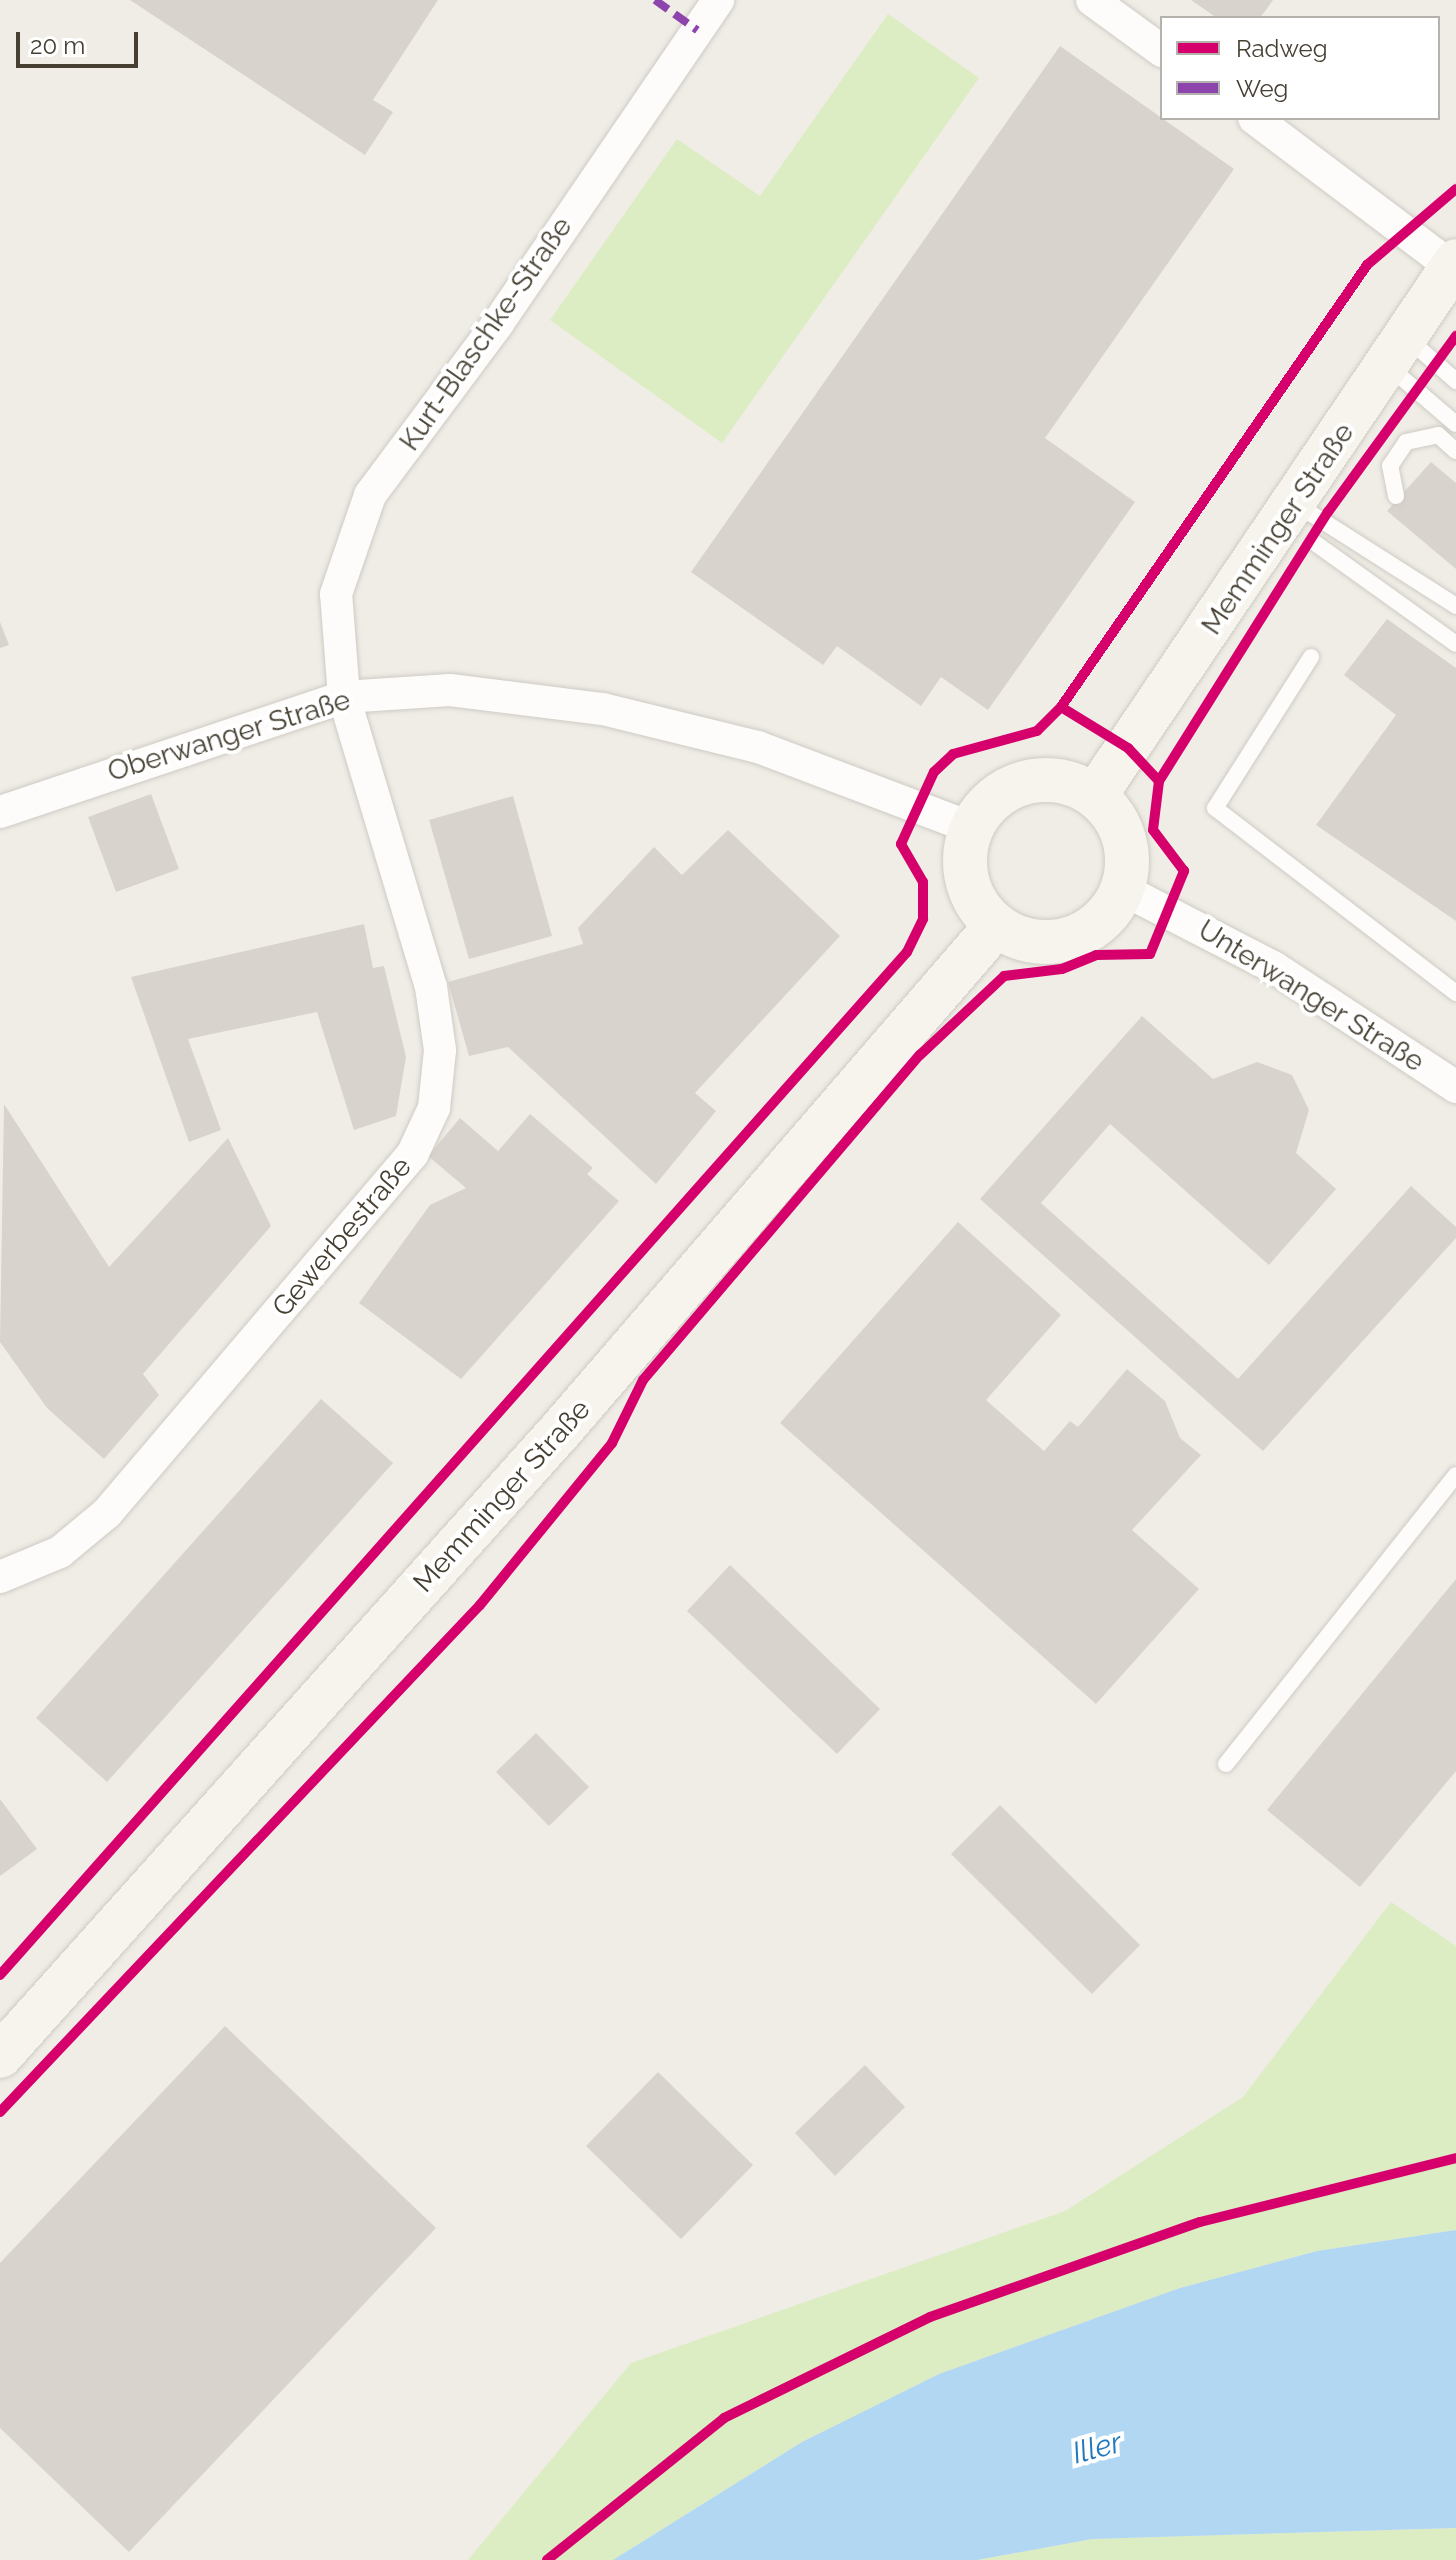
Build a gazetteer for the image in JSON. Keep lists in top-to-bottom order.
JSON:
{
  "streets": {
    "main road": ["Memminger Straße"],
    "street": [
      "Kurt-Blaschke-Straße",
      "Oberwanger Straße",
      "Unterwanger Straße",
      "Gewerbestraße"
    ]
  },
  "crossings": [
    ["Kurt-Blaschke-Straße", "Oberwanger Straße"],
    ["Kurt-Blaschke-Straße", "Gewerbestraße"],
    ["Memminger Straße", "Oberwanger Straße"],
    ["Memminger Straße", "Unterwanger Straße"],
    ["Oberwanger Straße", "Unterwanger Straße"],
    ["Oberwanger Straße", "Gewerbestraße"]
  ],
  "water": ["Iller"],
  "legend": ["Radweg", "Weg"],
  "scale_bar": "20 m"
}
